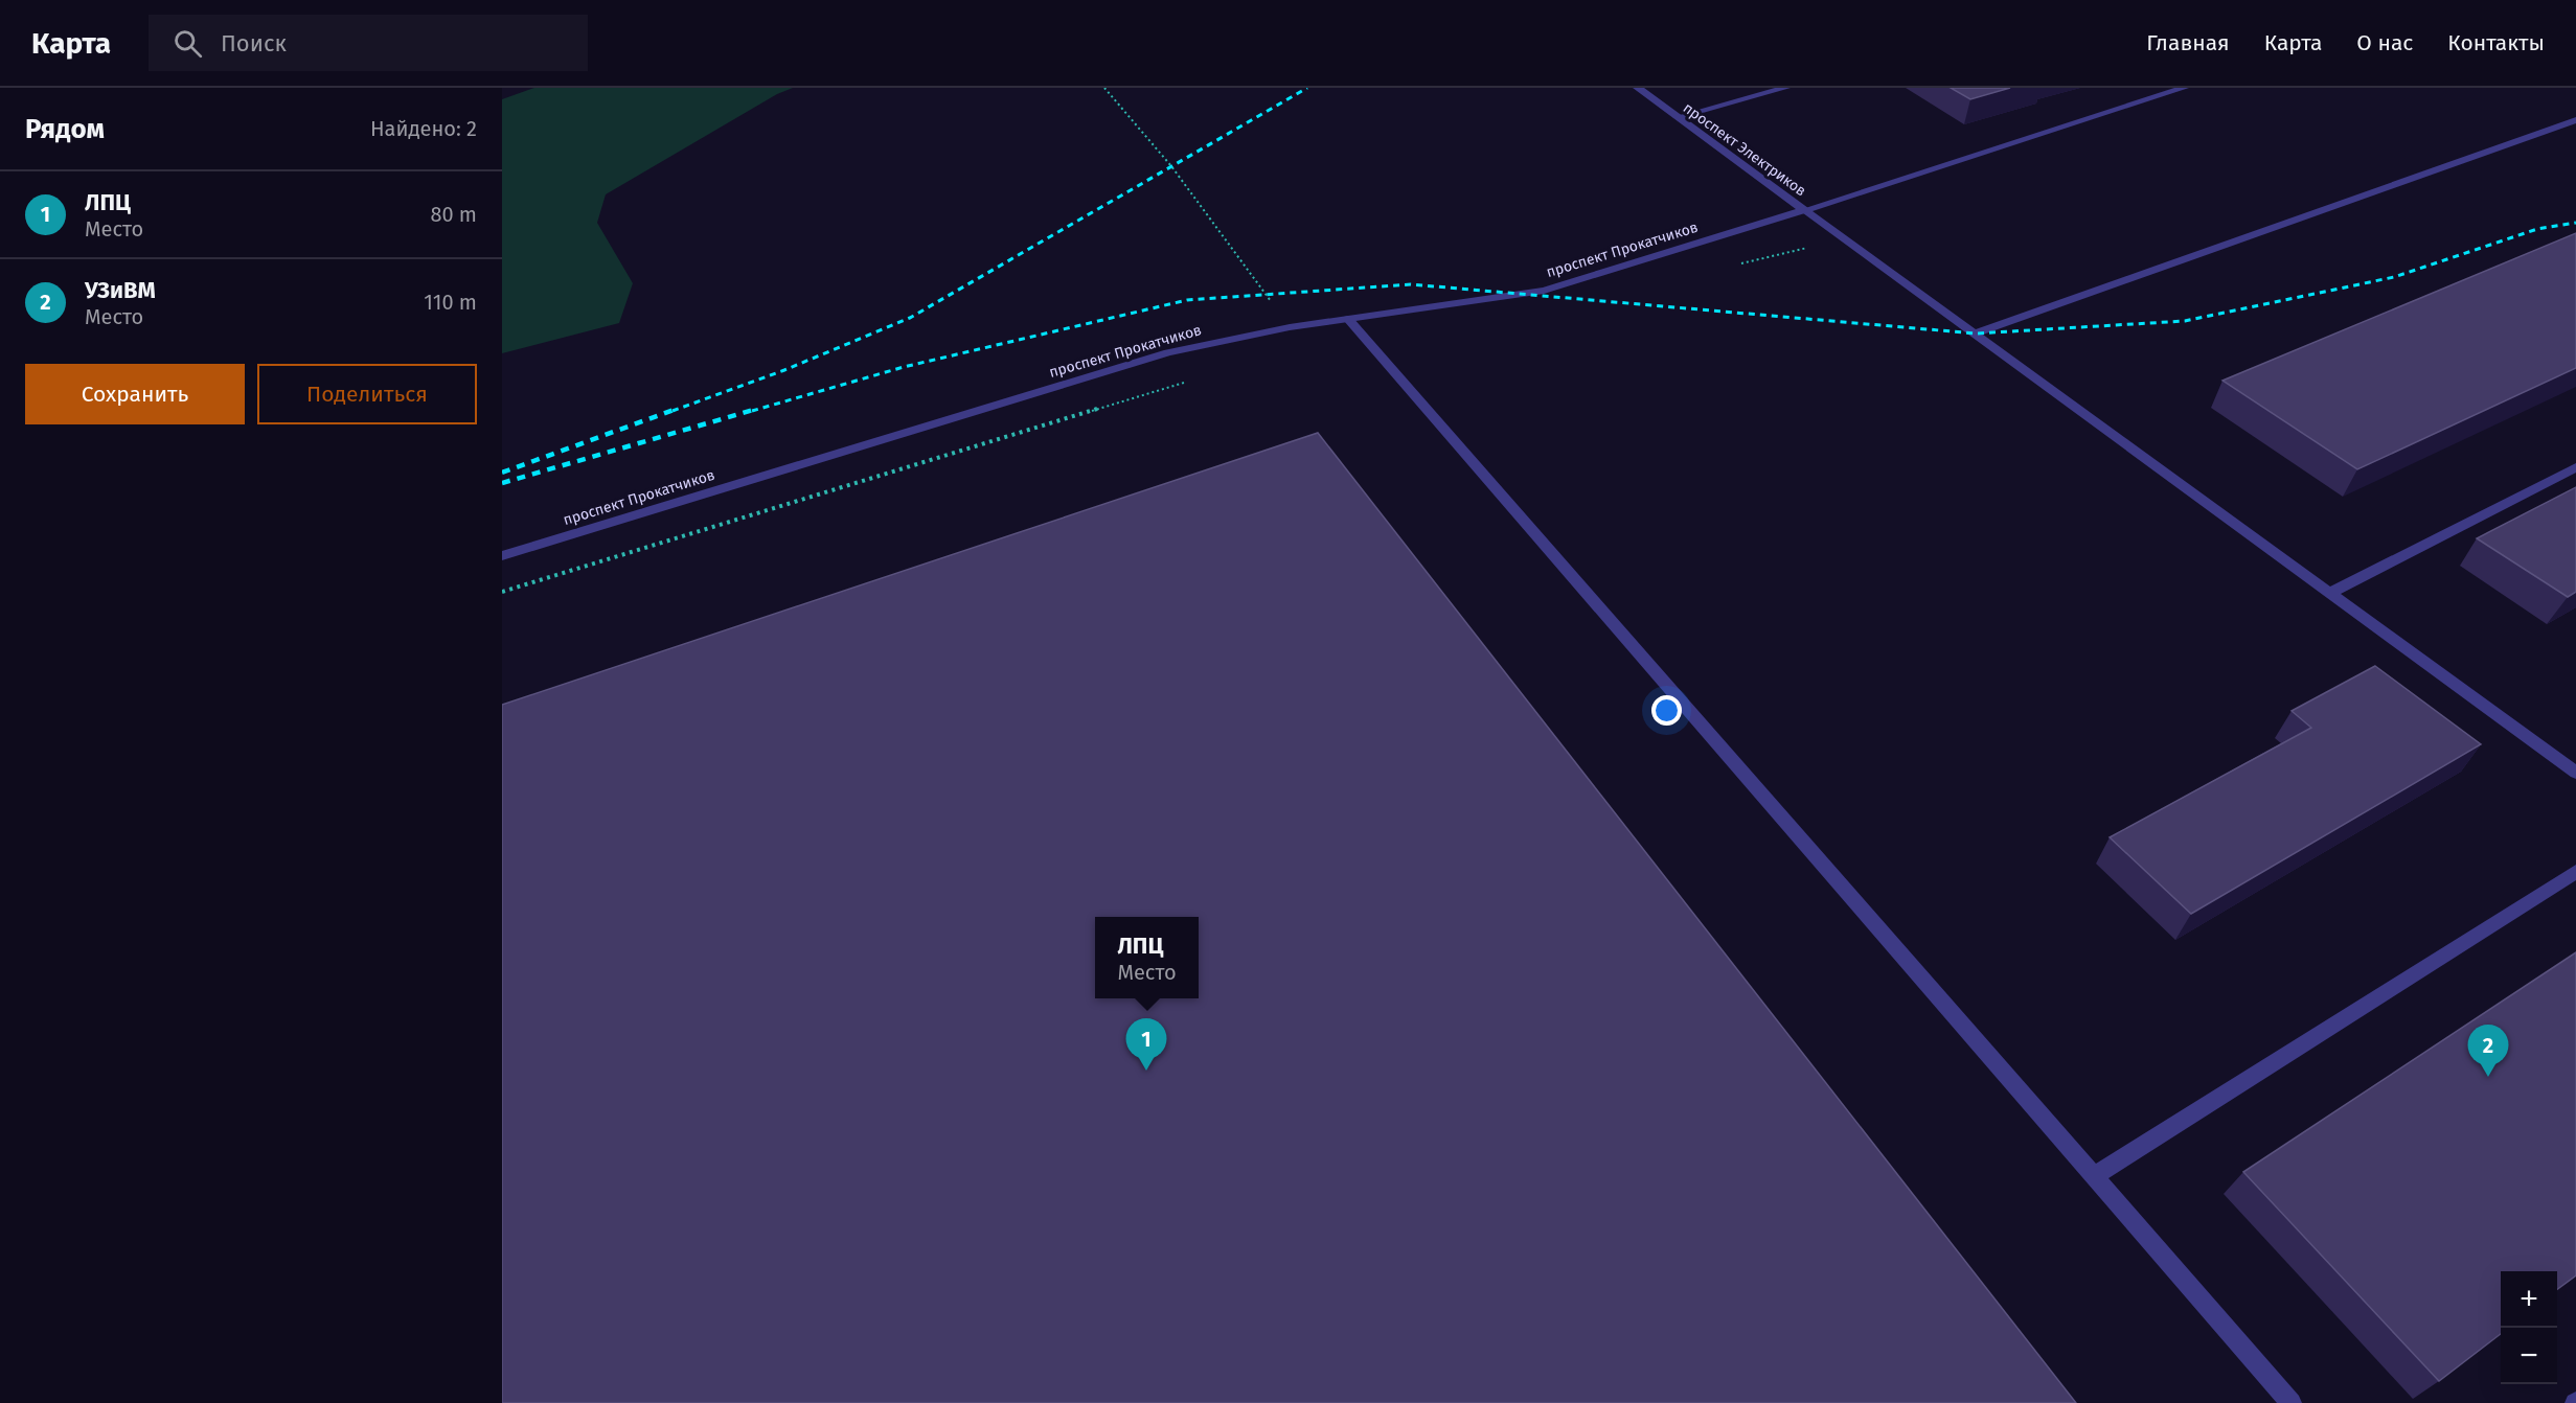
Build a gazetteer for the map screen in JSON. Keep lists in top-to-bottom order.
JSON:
{
  "streets": {
    "street": ["проспект Электриков", "проспект Прокатчиков"]
  },
  "crossings": [
    ["проспект Электриков", "проспект Прокатчиков"]
  ],
  "page": {
    "header": "Карта",
    "search": "Поиск",
    "nav": [
      "Главная",
      "Карта",
      "О нас",
      "Контакты"
    ],
    "heading": ["Рядом", "Найдено: 2"],
    "list": [
      {
        "mark": "1",
        "name": "ЛПЦ",
        "note": "Место",
        "value": "80 m"
      },
      {
        "mark": "2",
        "name": "УЗиВМ",
        "note": "Место",
        "value": "110 m"
      }
    ],
    "buttons": ["Сохранить", "Поделиться"],
    "popup": ["ЛПЦ", "Место"],
    "pins": ["1", "2"],
    "map_buttons": ["+", "−"]
  }
}
